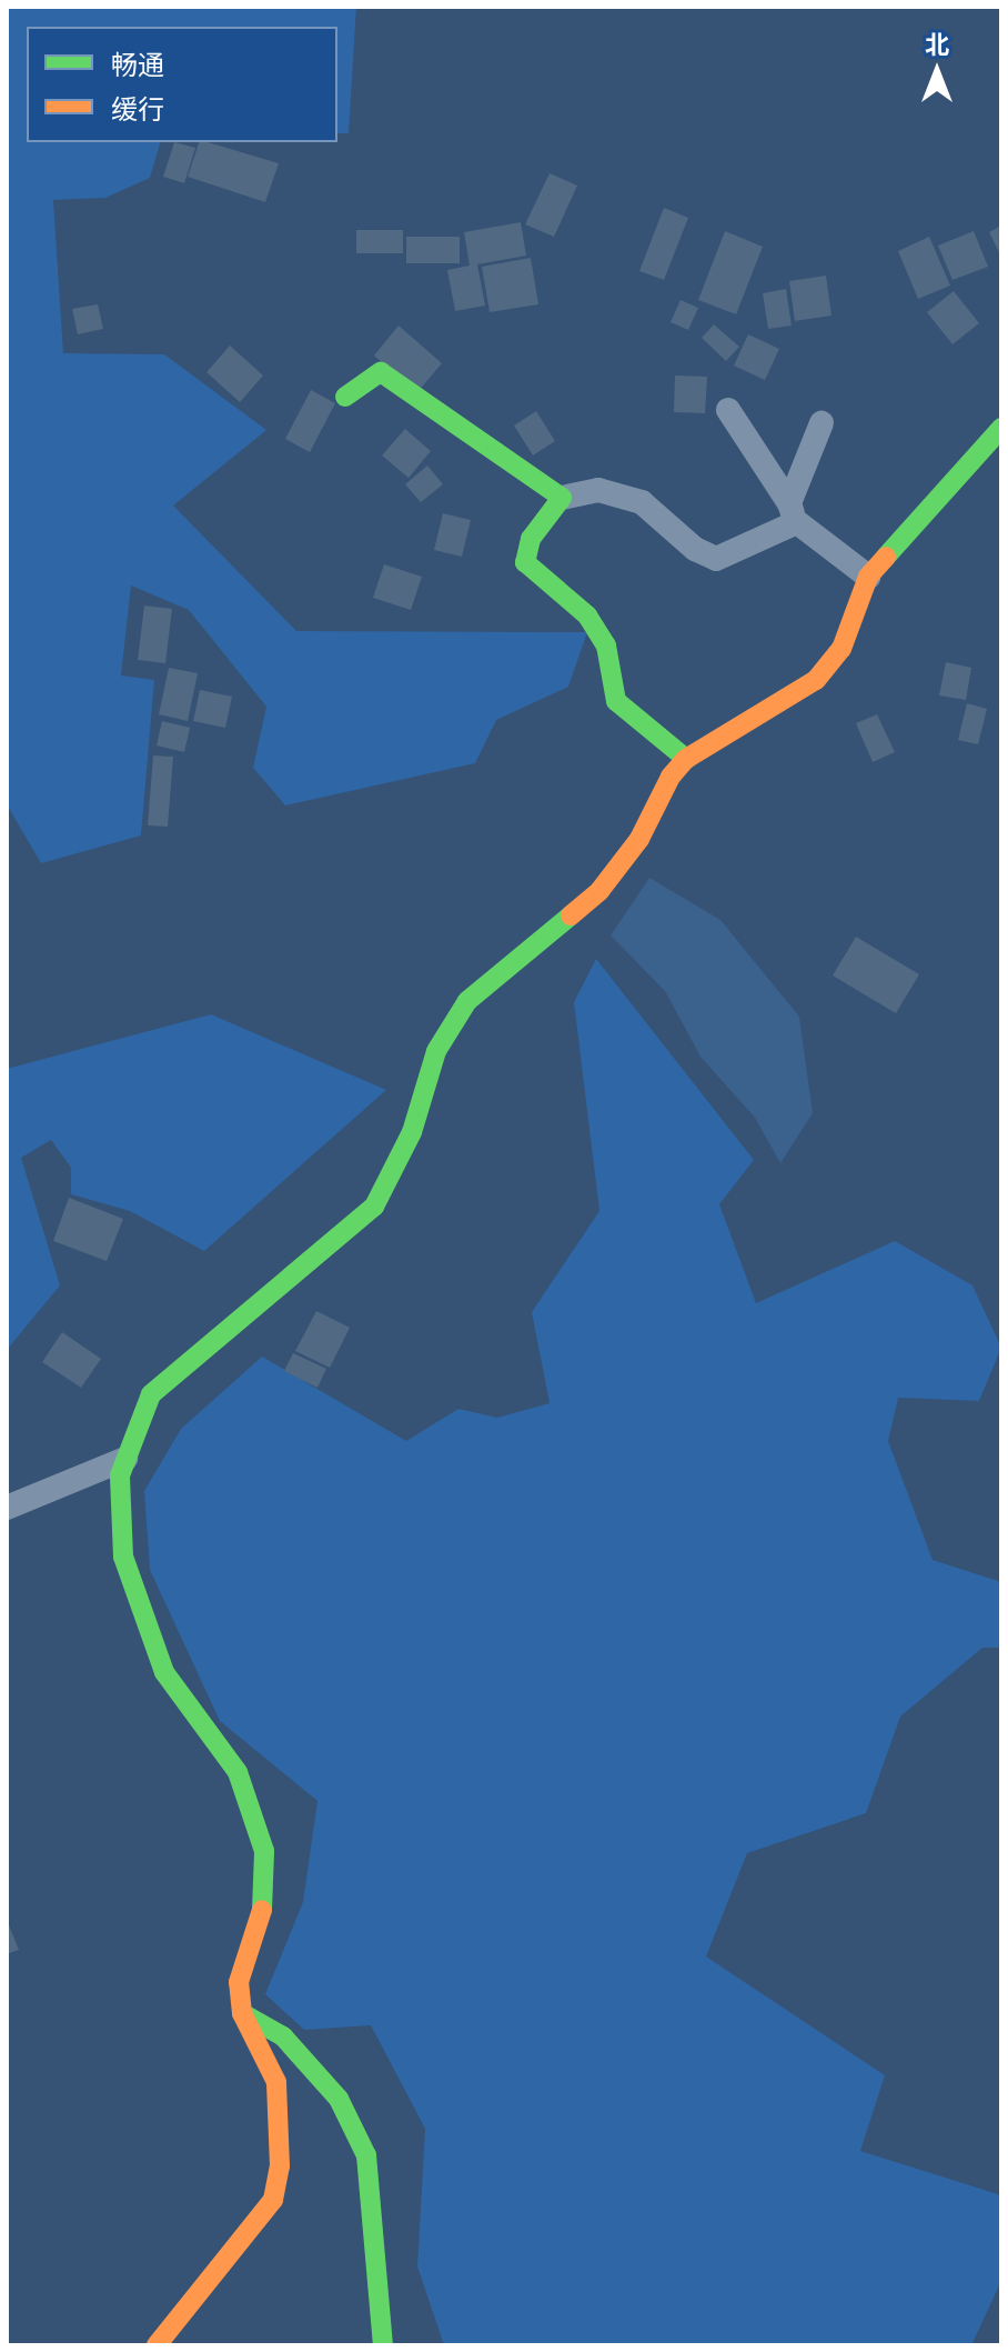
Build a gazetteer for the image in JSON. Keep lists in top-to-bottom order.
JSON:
{
  "legend": ["畅通", "缓行"],
  "north": "top"
}
